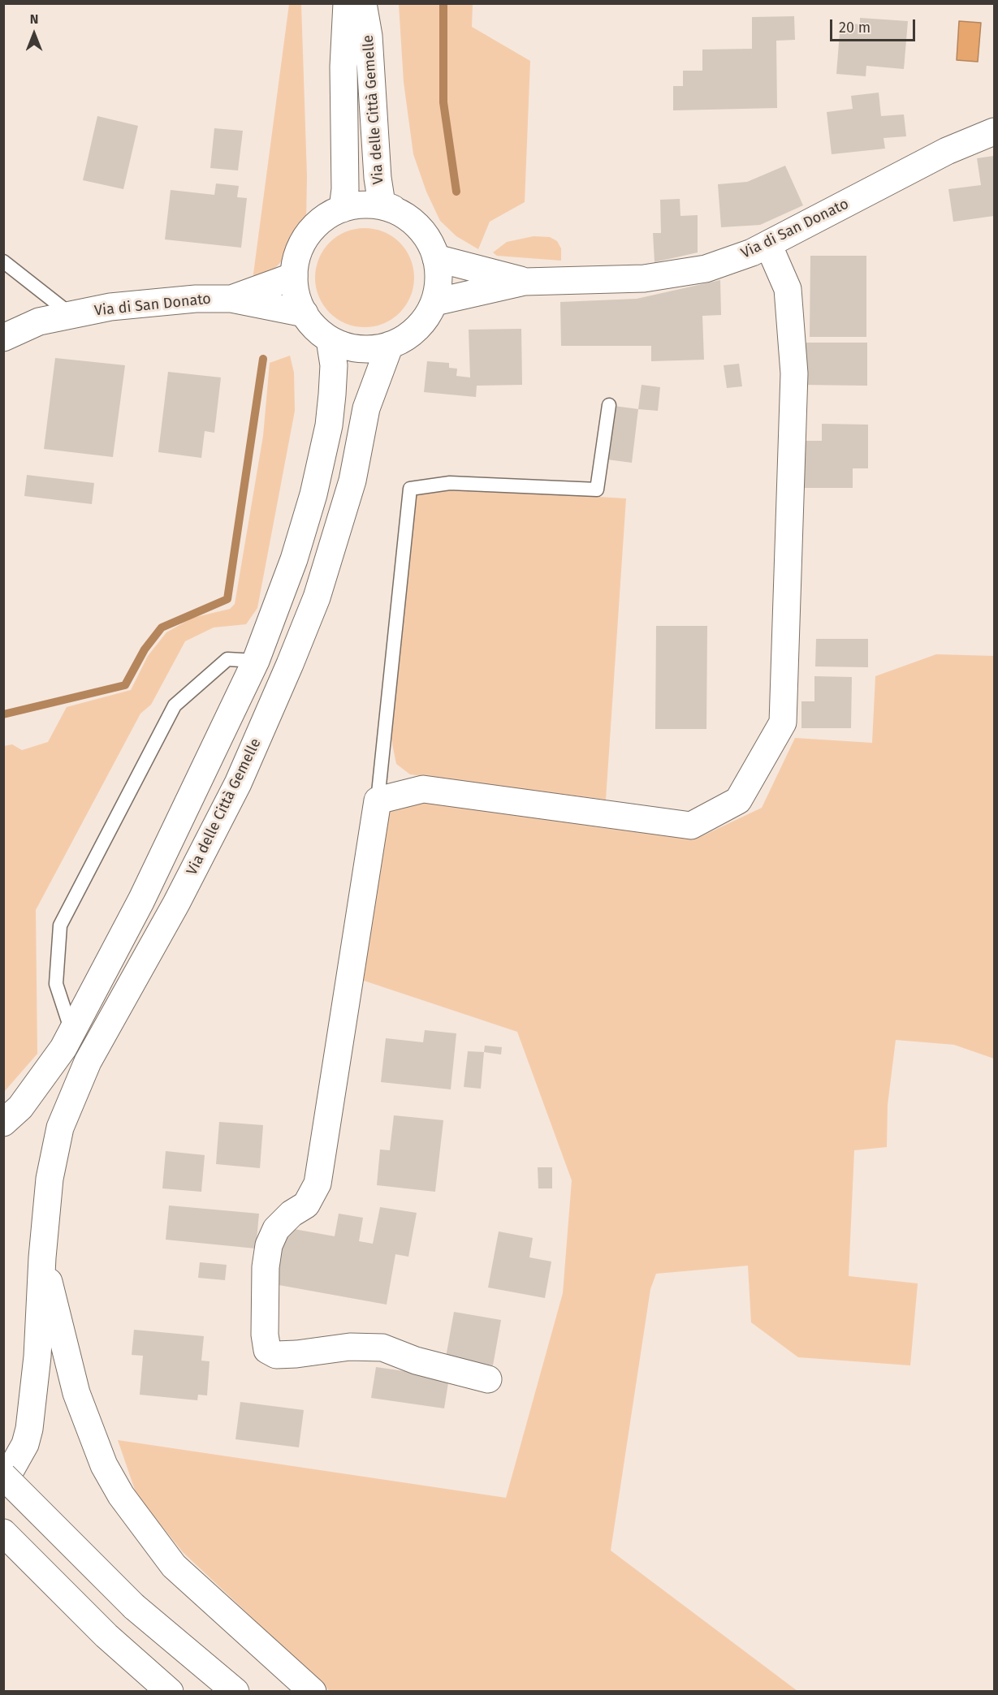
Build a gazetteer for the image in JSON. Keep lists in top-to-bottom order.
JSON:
{
  "streets": {
    "main road": ["Via delle Città Gemelle", "Via di San Donato"]
  },
  "crossings": [
    ["Via delle Città Gemelle", "Via di San Donato"]
  ],
  "scale_bar": "20 m",
  "north": "top"
}
